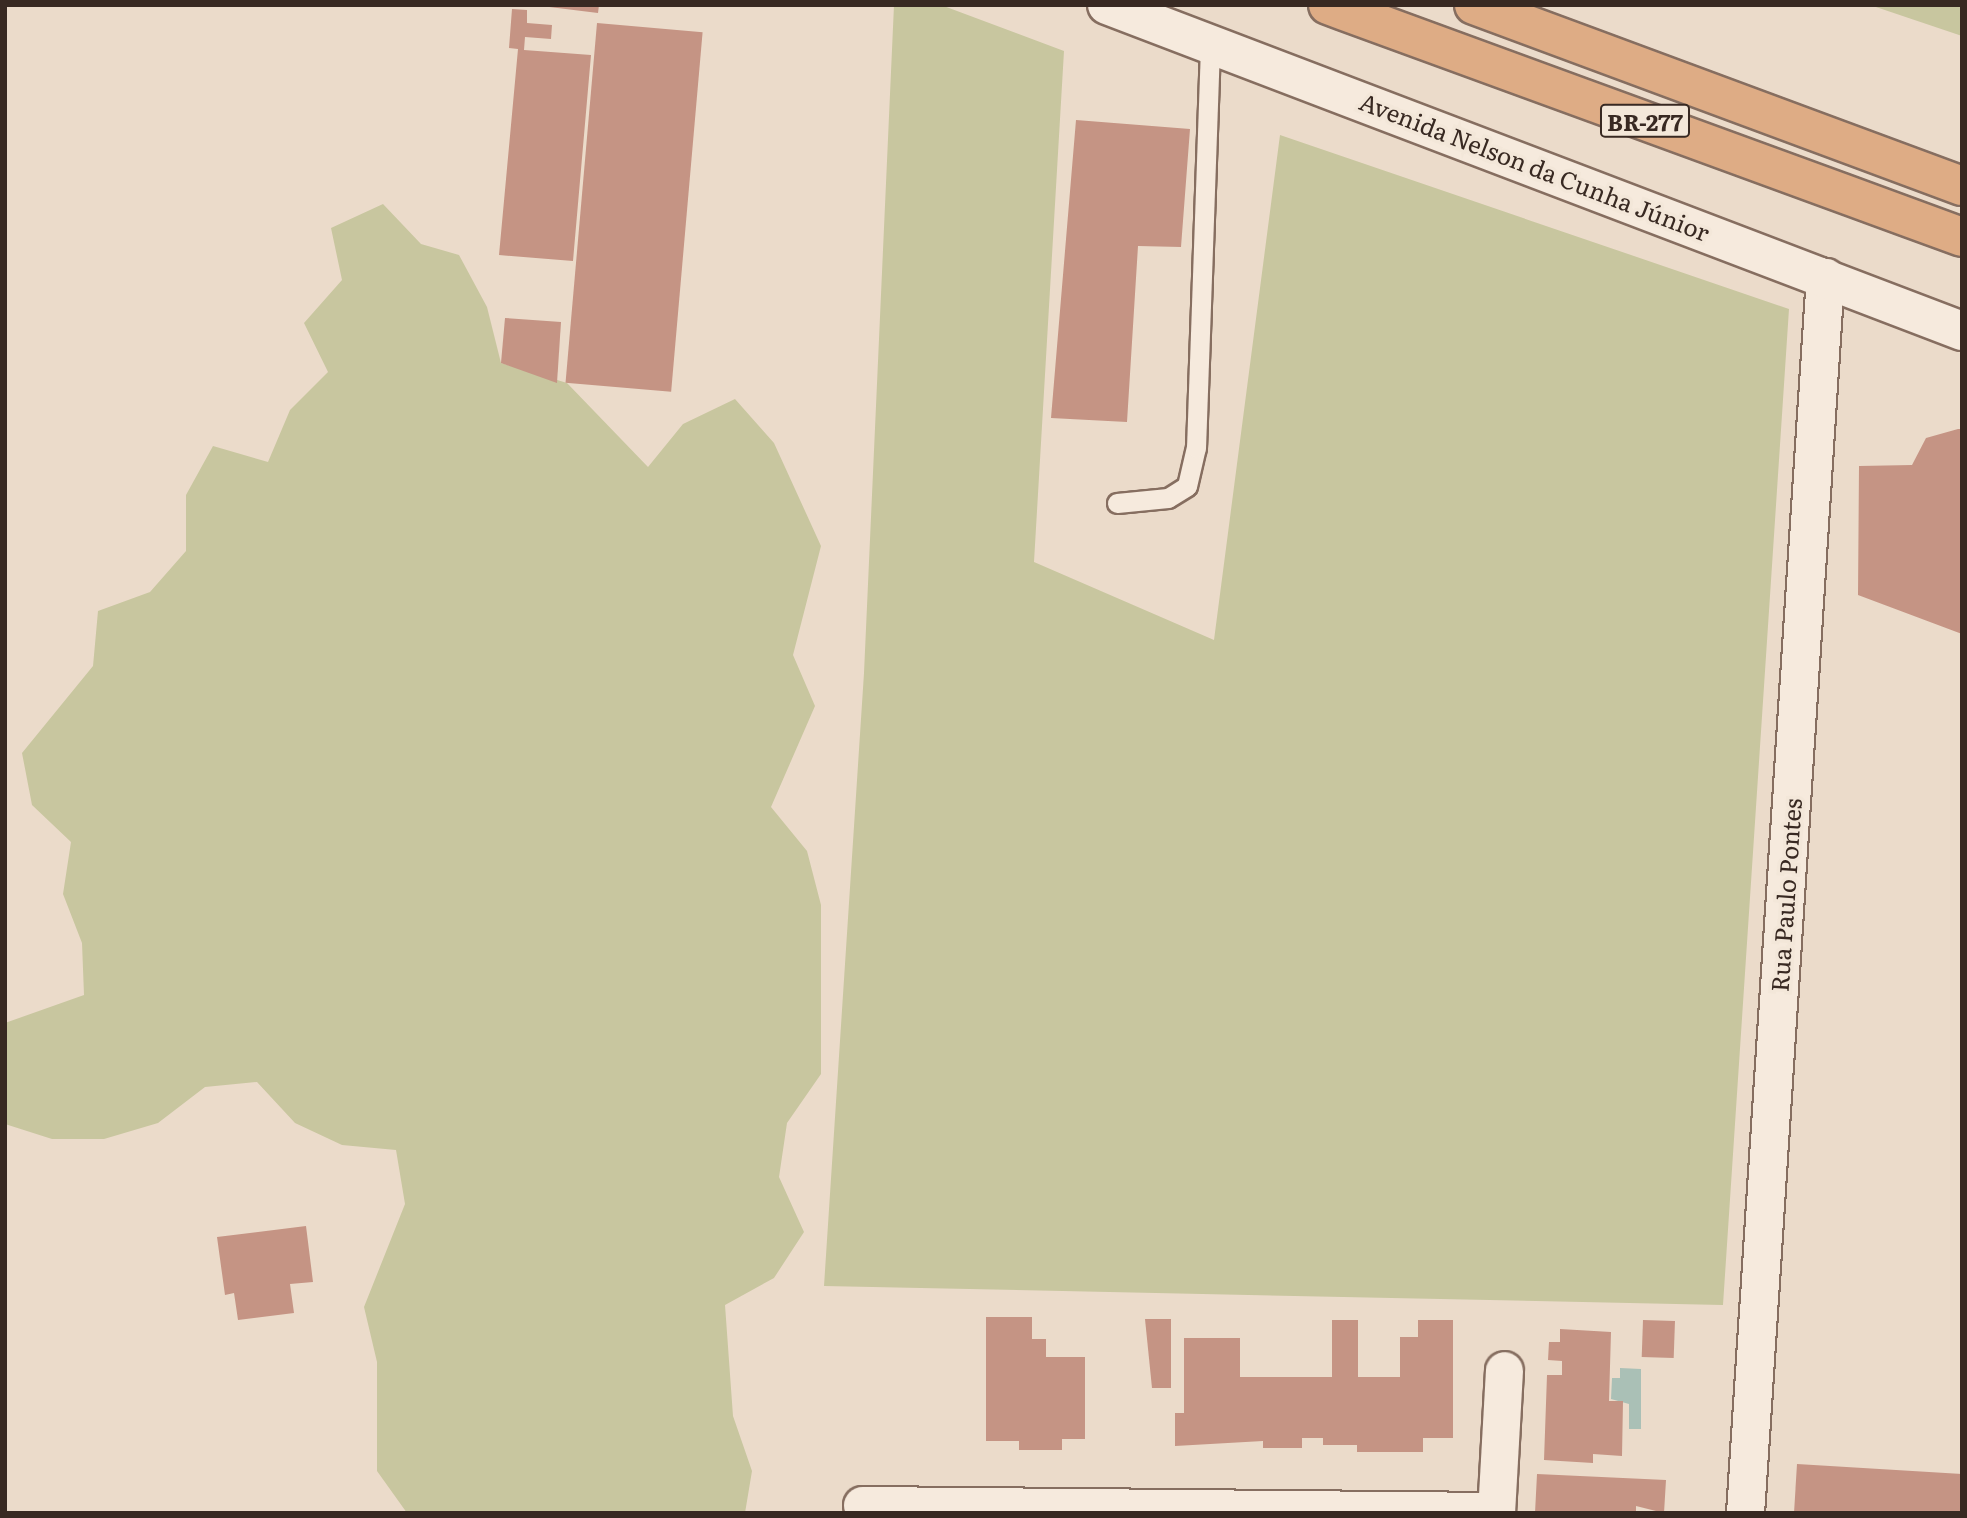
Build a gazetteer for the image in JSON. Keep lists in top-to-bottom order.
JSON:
{
  "streets": {
    "highway": ["BR-277"],
    "street": ["Avenida Nelson da Cunha Júnior", "Rua Paulo Pontes"]
  },
  "crossings": [
    ["Avenida Nelson da Cunha Júnior", "Rua Paulo Pontes"]
  ]
}
